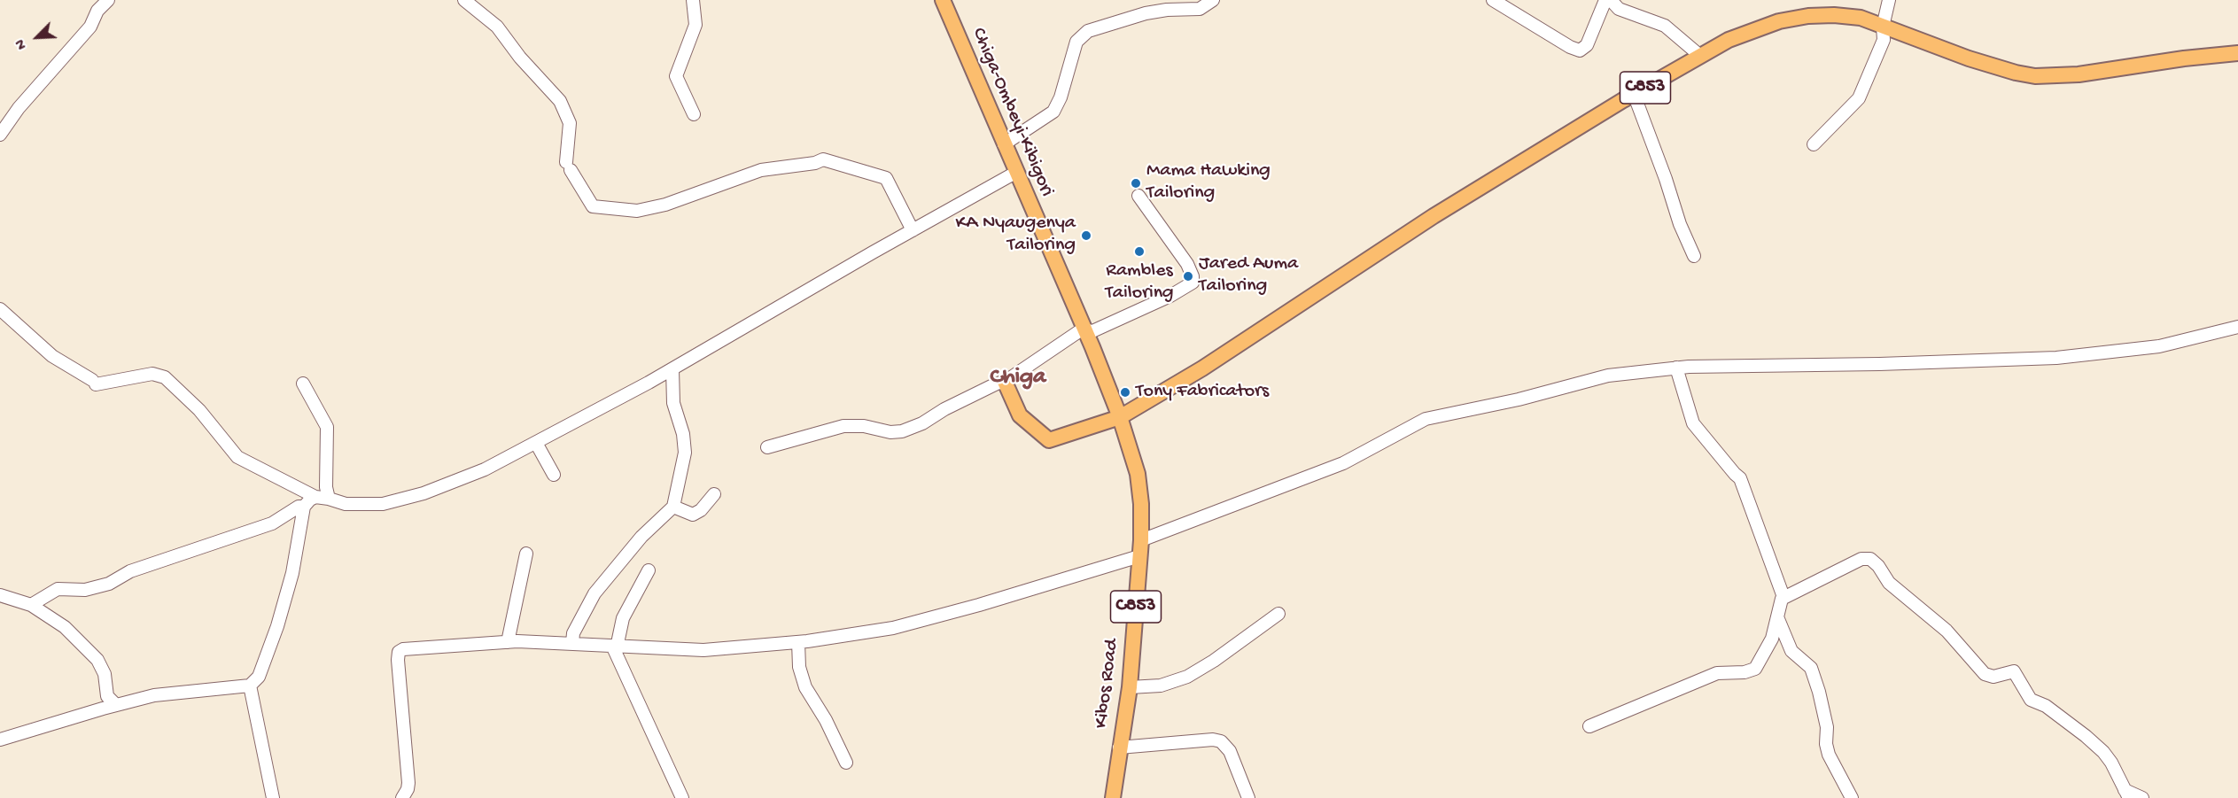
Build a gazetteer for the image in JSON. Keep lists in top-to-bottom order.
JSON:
{
  "streets": {
    "main road": ["C853", "Chiga-Ombeyi-Kibigori", "Kibos Road"]
  },
  "crossings": [
    ["C853", "Chiga-Ombeyi-Kibigori"],
    ["C853", "Kibos Road"],
    ["Chiga-Ombeyi-Kibigori", "Kibos Road"]
  ],
  "districts": ["Chiga"],
  "places": [
    "Mama Hawking Tailoring",
    "KA Nyaugenya Tailoring",
    "Rambles Tailoring",
    "Jared Auma Tailoring",
    "Tony Fabricators"
  ],
  "north": "bottom left"
}
